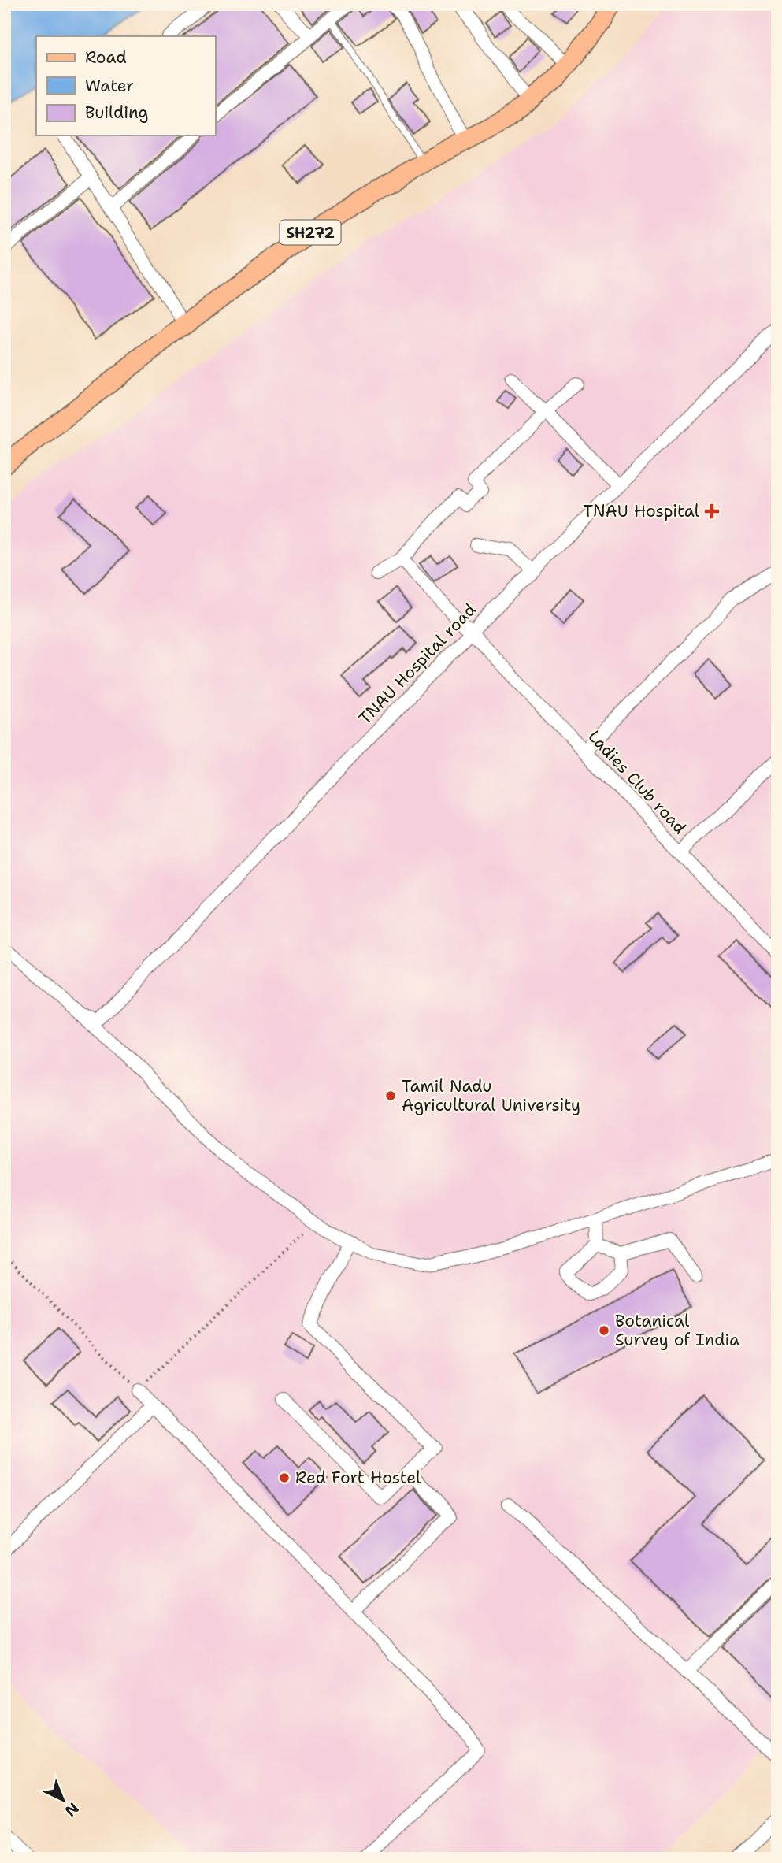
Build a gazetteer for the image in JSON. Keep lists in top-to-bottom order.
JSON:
{
  "streets": {
    "main road": ["SH272"],
    "street": ["TNAU Hospital road", "Ladies Club road"]
  },
  "crossings": [
    ["TNAU Hospital road", "Ladies Club road"]
  ],
  "places": {
    "health": ["TNAU Hospital"],
    "other": ["Tamil Nadu Agricultural University", "Botanical Survey of India", "Red Fort Hostel"]
  },
  "legend": ["Road", "Water", "Building"],
  "north": "bottom right"
}
